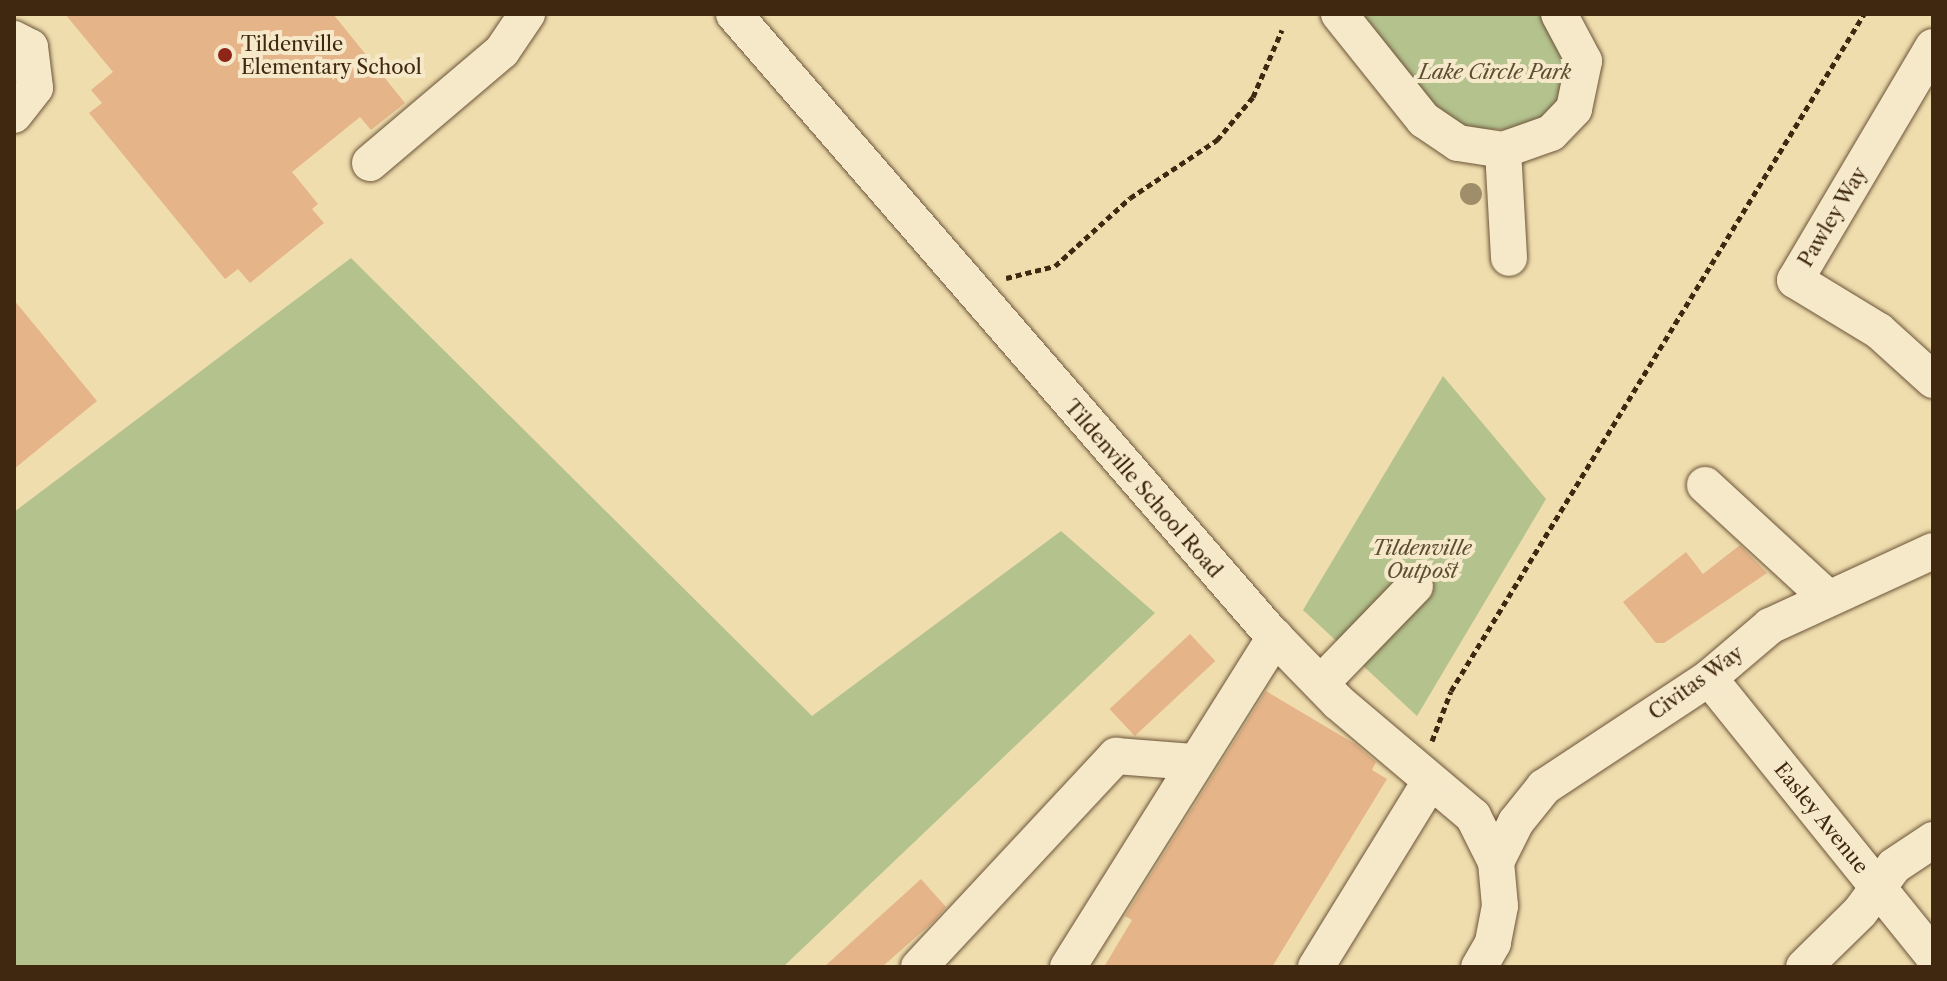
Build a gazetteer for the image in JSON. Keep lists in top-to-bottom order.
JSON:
{
  "streets": {
    "street": [
      "Pawley Way",
      "Tildenville School Road",
      "Civitas Way",
      "Easley Avenue"
    ]
  },
  "crossings": [
    ["Tildenville School Road", "Civitas Way"],
    ["Civitas Way", "Easley Avenue"]
  ],
  "parks": ["Lake Circle Park", "Tildenville Outpost"],
  "places": ["Tildenville Elementary School"]
}
